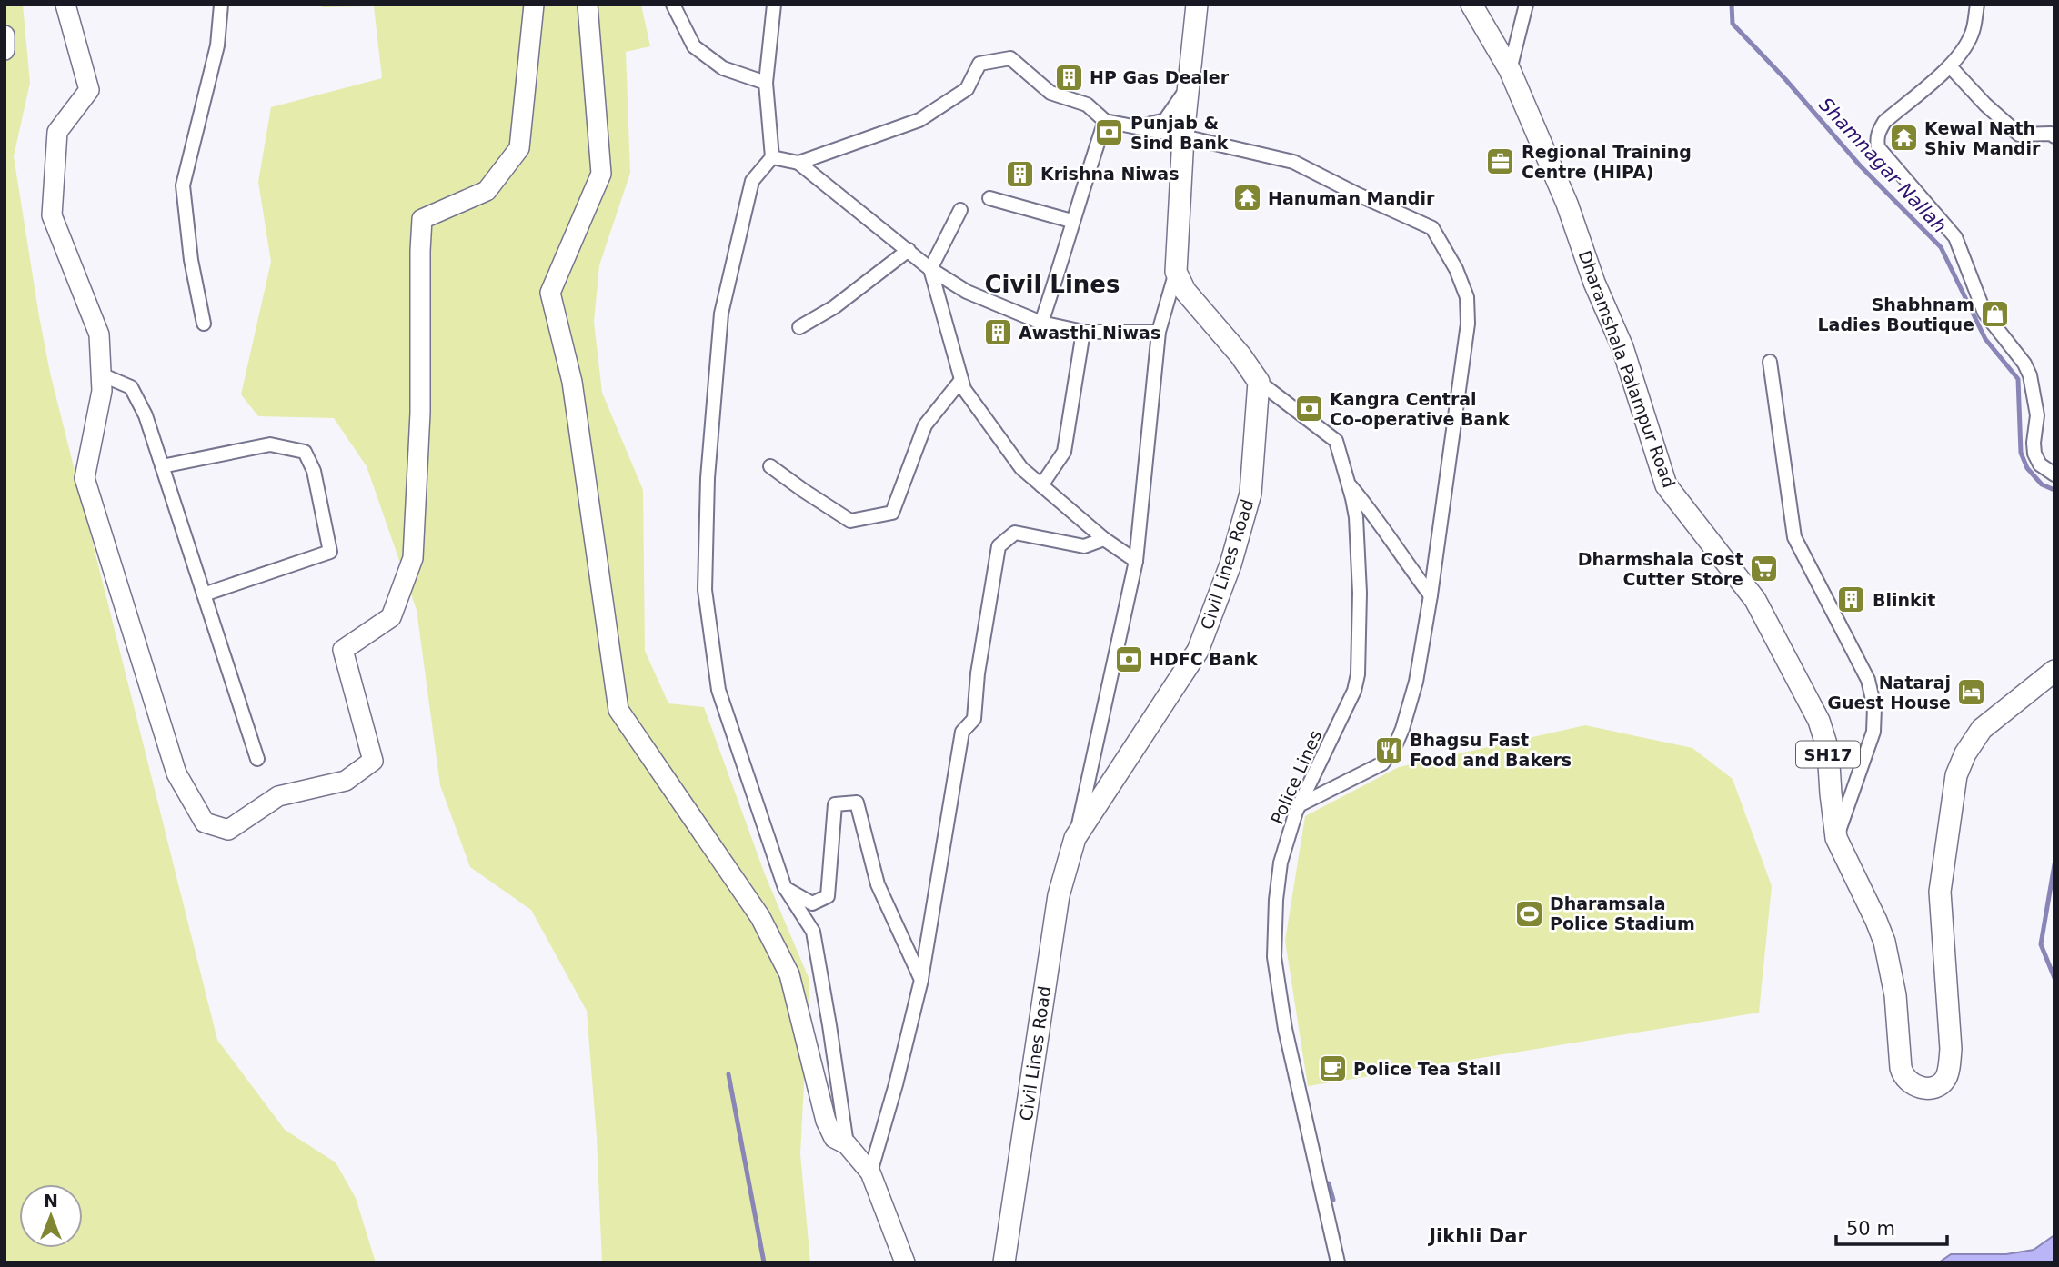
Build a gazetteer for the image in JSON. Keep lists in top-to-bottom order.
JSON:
{
  "streets": {
    "main road": ["Dharamshala Palampur Road", "Civil Lines Road", "SH17"],
    "street": ["Police Lines"]
  },
  "crossings": [
    ["Civil Lines Road", "Police Lines"]
  ],
  "districts": ["Civil Lines", "Jikhli Dar"],
  "water": ["Shamnagar Nallah"],
  "places": {
    "building": [
      "HP Gas Dealer",
      "Krishna Niwas",
      "Awasthi Niwas",
      "Blinkit"
    ],
    "bank": ["Punjab & Sind Bank", "Kangra Central Co-operative Bank", "HDFC Bank"],
    "temple": ["Kewal Nath Shiv Mandir", "Hanuman Mandir"],
    "office": ["Regional Training Centre (HIPA)"],
    "shop": ["Shabhnam Ladies Boutique"],
    "supermarket": ["Dharmshala Cost Cutter Store"],
    "hotel": ["Nataraj Guest House"],
    "restaurant": ["Bhagsu Fast Food and Bakers"],
    "sports": ["Dharamsala Police Stadium"],
    "cafe": ["Police Tea Stall"]
  },
  "scale_bar": "50 m",
  "north": "top"
}
